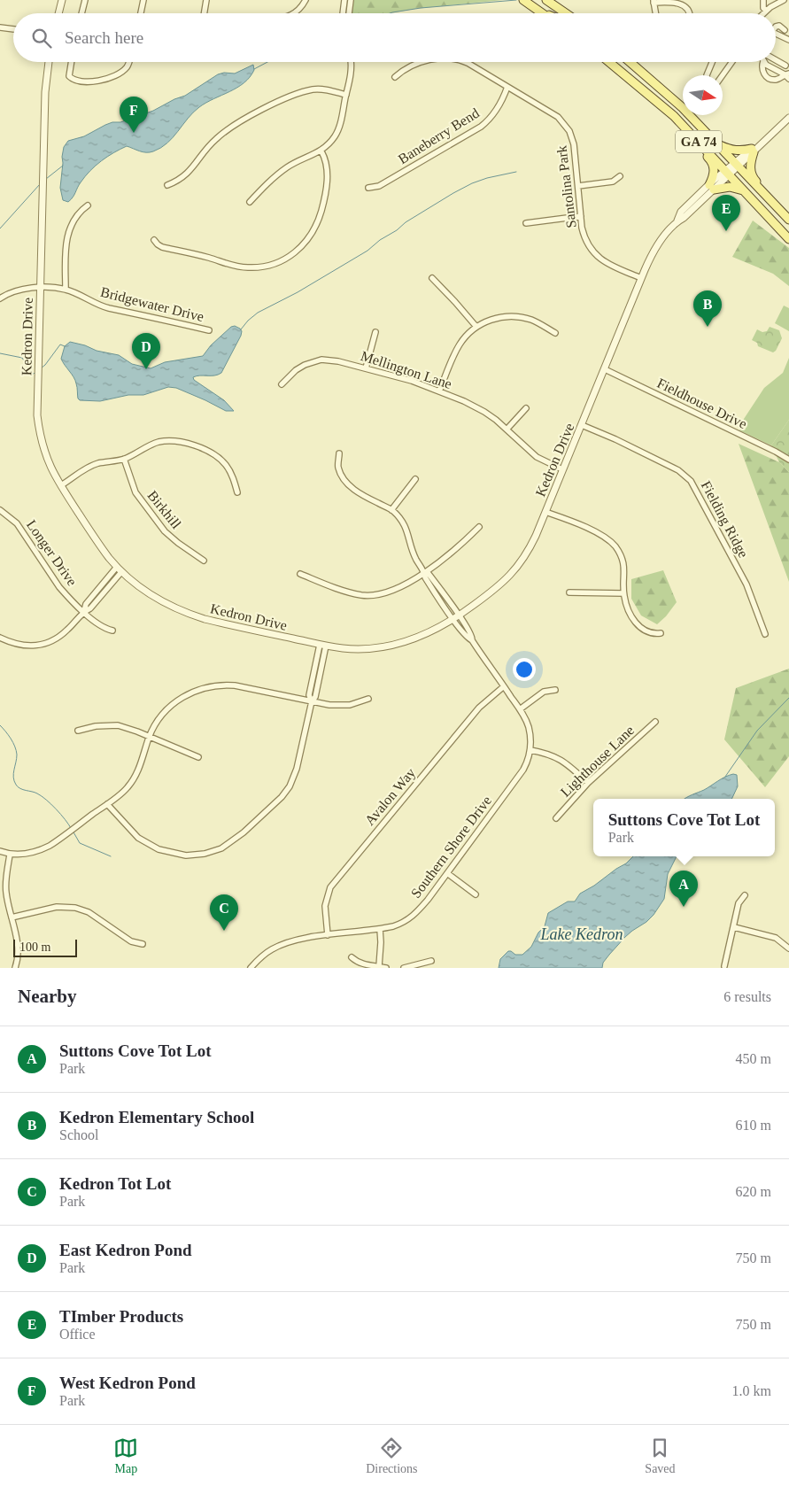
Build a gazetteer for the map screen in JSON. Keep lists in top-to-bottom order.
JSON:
{
  "streets": {
    "main road": ["GA 74"],
    "street": [
      "Baneberry Bend",
      "Santolina Park",
      "Bridgewater Drive",
      "Kedron Drive",
      "Mellington Lane",
      "Fieldhouse Drive",
      "Birkhill",
      "Fielding Ridge",
      "Longer Drive",
      "Lighthouse Lane",
      "Avalon Way",
      "Southern Shore Drive"
    ]
  },
  "crossings": [
    ["Baneberry Bend", "Santolina Park"],
    ["GA 74", "Kedron Drive"],
    ["Santolina Park", "Kedron Drive"],
    ["Bridgewater Drive", "Kedron Drive"],
    ["Kedron Drive", "Mellington Lane"],
    ["Kedron Drive", "Fieldhouse Drive"],
    ["Kedron Drive", "Fielding Ridge"],
    ["Kedron Drive", "Southern Shore Drive"],
    ["Avalon Way", "Southern Shore Drive"]
  ],
  "water": ["Lake Kedron"],
  "scale_bar": "100 m",
  "north": "right",
  "page": {
    "search": "Search here",
    "pins": [
      "F",
      "E",
      "B",
      "D",
      "A",
      "C"
    ],
    "popup": ["Suttons Cove Tot Lot", "Park"],
    "scale": "100 m",
    "heading": ["Nearby", "6 results"],
    "list": [
      {
        "mark": "A",
        "name": "Suttons Cove Tot Lot",
        "note": "Park",
        "value": "450 m"
      },
      {
        "mark": "B",
        "name": "Kedron Elementary School",
        "note": "School",
        "value": "610 m"
      },
      {
        "mark": "C",
        "name": "Kedron Tot Lot",
        "note": "Park",
        "value": "620 m"
      },
      {
        "mark": "D",
        "name": "East Kedron Pond",
        "note": "Park",
        "value": "750 m"
      },
      {
        "mark": "E",
        "name": "TImber Products",
        "note": "Office",
        "value": "750 m"
      },
      {
        "mark": "F",
        "name": "West Kedron Pond",
        "note": "Park",
        "value": "1.0 km"
      }
    ],
    "nav": ["Map", "Directions", "Saved"]
  }
}
